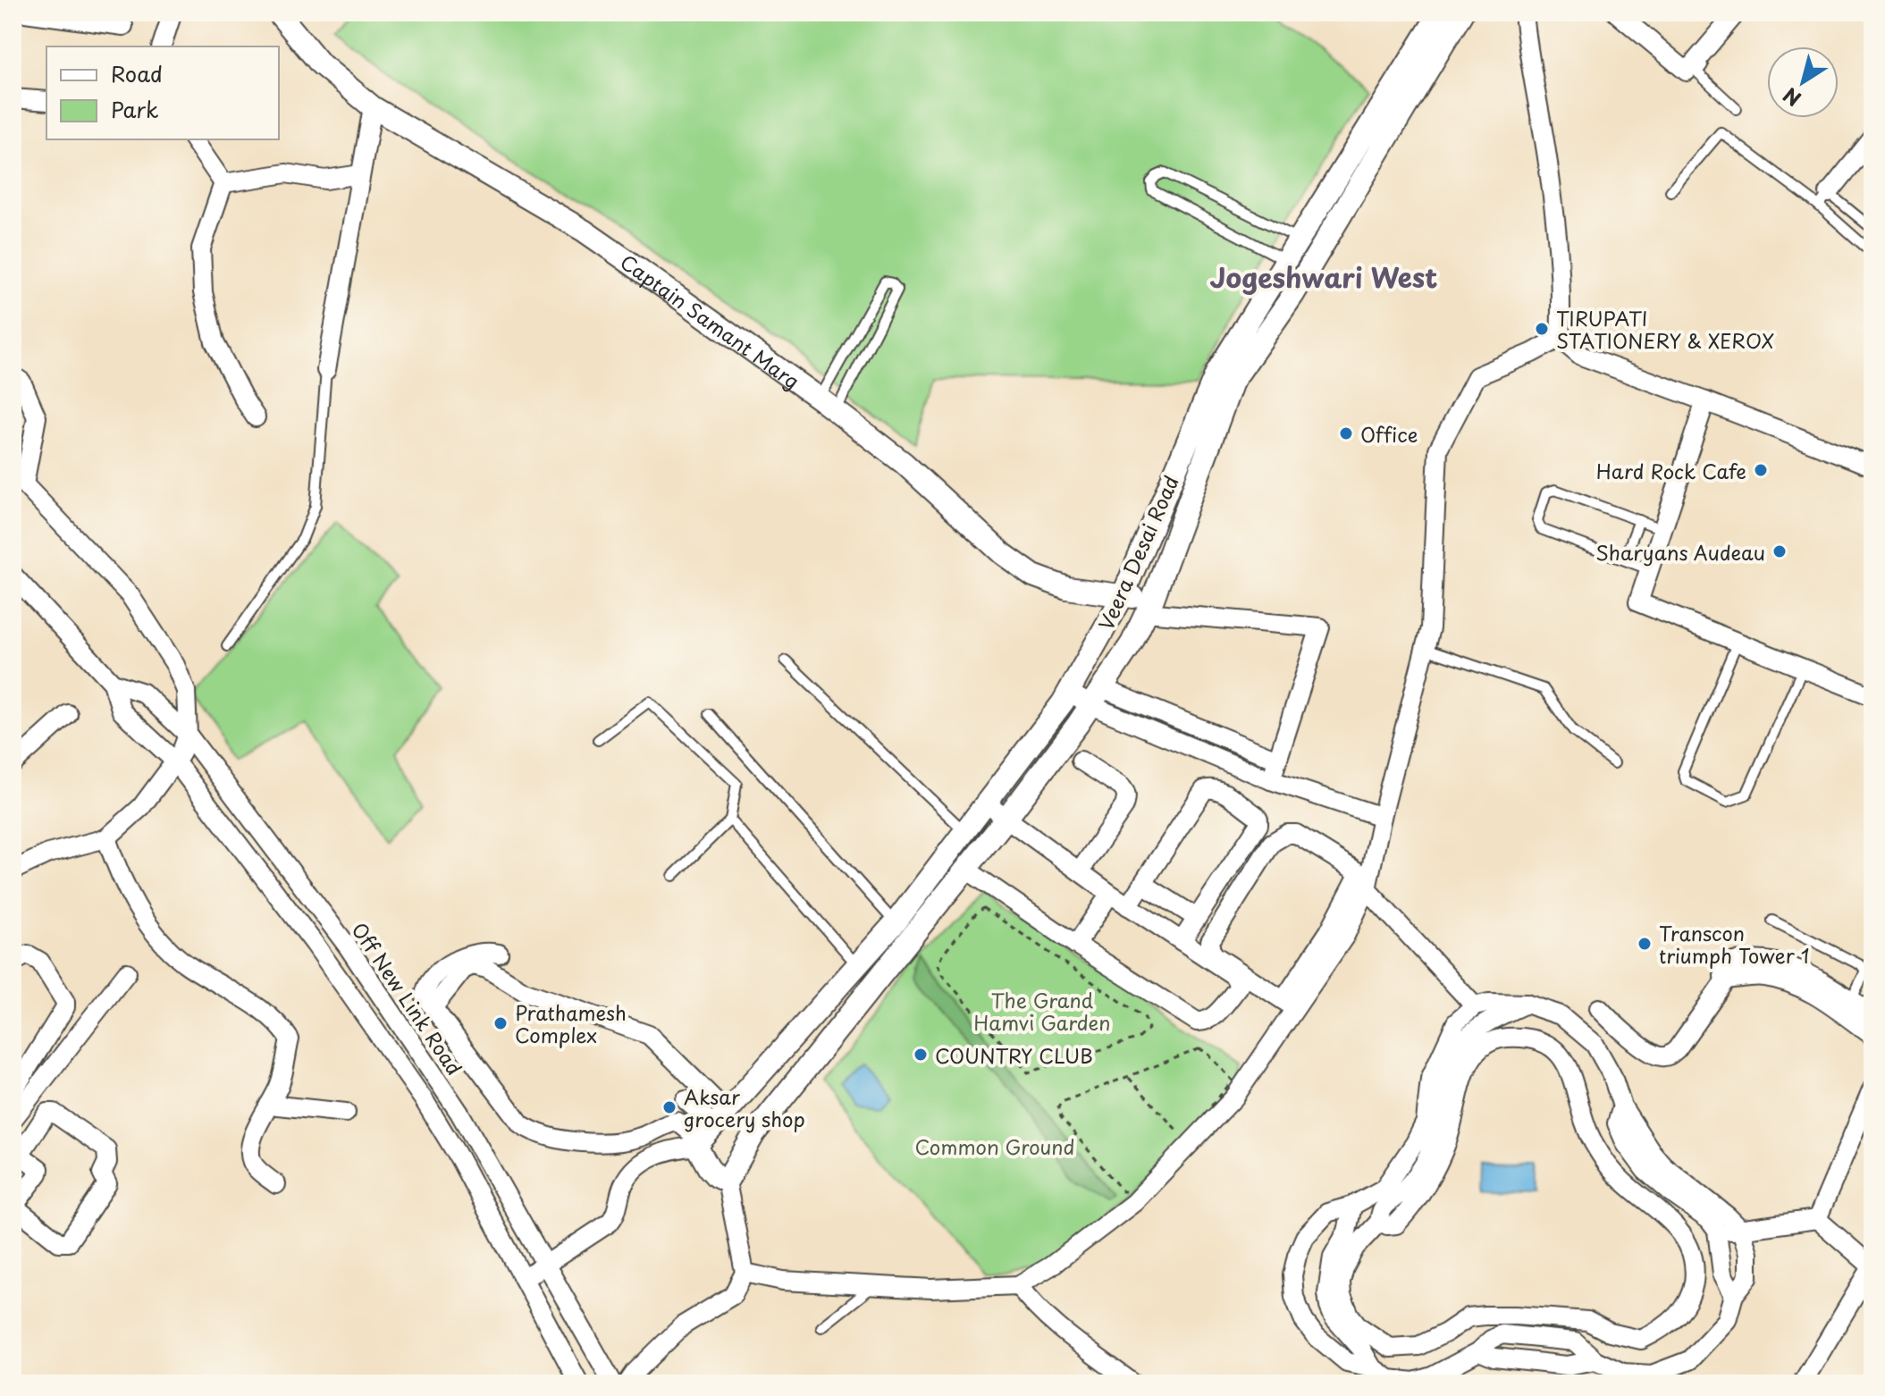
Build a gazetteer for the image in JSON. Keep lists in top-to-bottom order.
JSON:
{
  "streets": {
    "street": ["Captain Samant Marg", "Veera Desai Road", "Off New Link Road"]
  },
  "crossings": [
    ["Captain Samant Marg", "Veera Desai Road"]
  ],
  "districts": ["Jogeshwari West"],
  "parks": ["The Grand Hamvi Garden", "Common Ground"],
  "places": [
    "TIRUPATI STATIONERY & XEROX",
    "Office",
    "Hard Rock Cafe",
    "Sharyans Audeau",
    "Transcon triumph Tower 1",
    "Prathamesh Complex",
    "COUNTRY CLUB",
    "Aksar grocery shop"
  ],
  "legend": ["Road", "Park"],
  "north": "bottom left"
}
